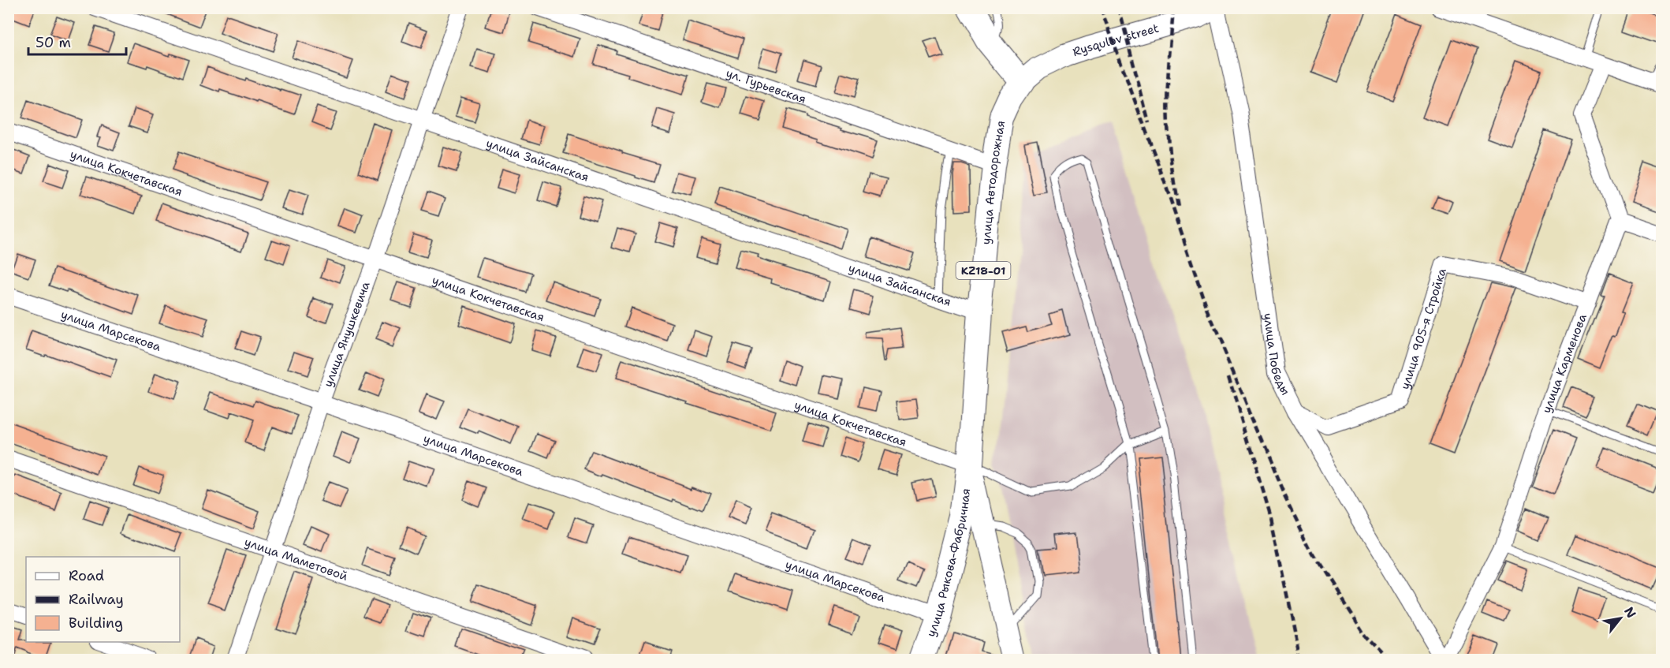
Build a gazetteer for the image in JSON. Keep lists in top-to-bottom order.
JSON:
{
  "streets": {
    "main road": [
      "Rysqulov street",
      "улица Автодорожная",
      "KZ18-01",
      "улица Рыкова-Фабричная"
    ],
    "street": [
      "ул. Гурьевская",
      "улица Зайсанская",
      "улица Кокчетавская",
      "улица 905-я Стройка",
      "улица Марсекова",
      "улица Янушкевича",
      "улица Победы",
      "улица Карменова",
      "улица Маметовой"
    ]
  },
  "crossings": [
    ["Rysqulov street", "улица Автодорожная"],
    ["Rysqulov street", "улица Победы"],
    ["ул. Гурьевская", "улица Автодорожная"],
    ["улица Зайсанская", "улица Автодорожная"],
    ["улица Зайсанская", "улица Янушкевича"],
    ["улица Кокчетавская", "улица Автодорожная"],
    ["улица Кокчетавская", "улица Янушкевича"],
    ["улица Кокчетавская", "улица Рыкова-Фабричная"],
    ["улица Автодорожная", "улица Рыкова-Фабричная"],
    ["улица 905-я Стройка", "улица Победы"],
    ["улица 905-я Стройка", "улица Карменова"],
    ["улица Марсекова", "улица Янушкевича"],
    ["улица Марсекова", "улица Рыкова-Фабричная"],
    ["улица Янушкевича", "улица Маметовой"],
    ["улица Победы", "улица Карменова"]
  ],
  "legend": ["Road", "Railway", "Building"],
  "scale_bar": "50 m",
  "north": "top right"
}
